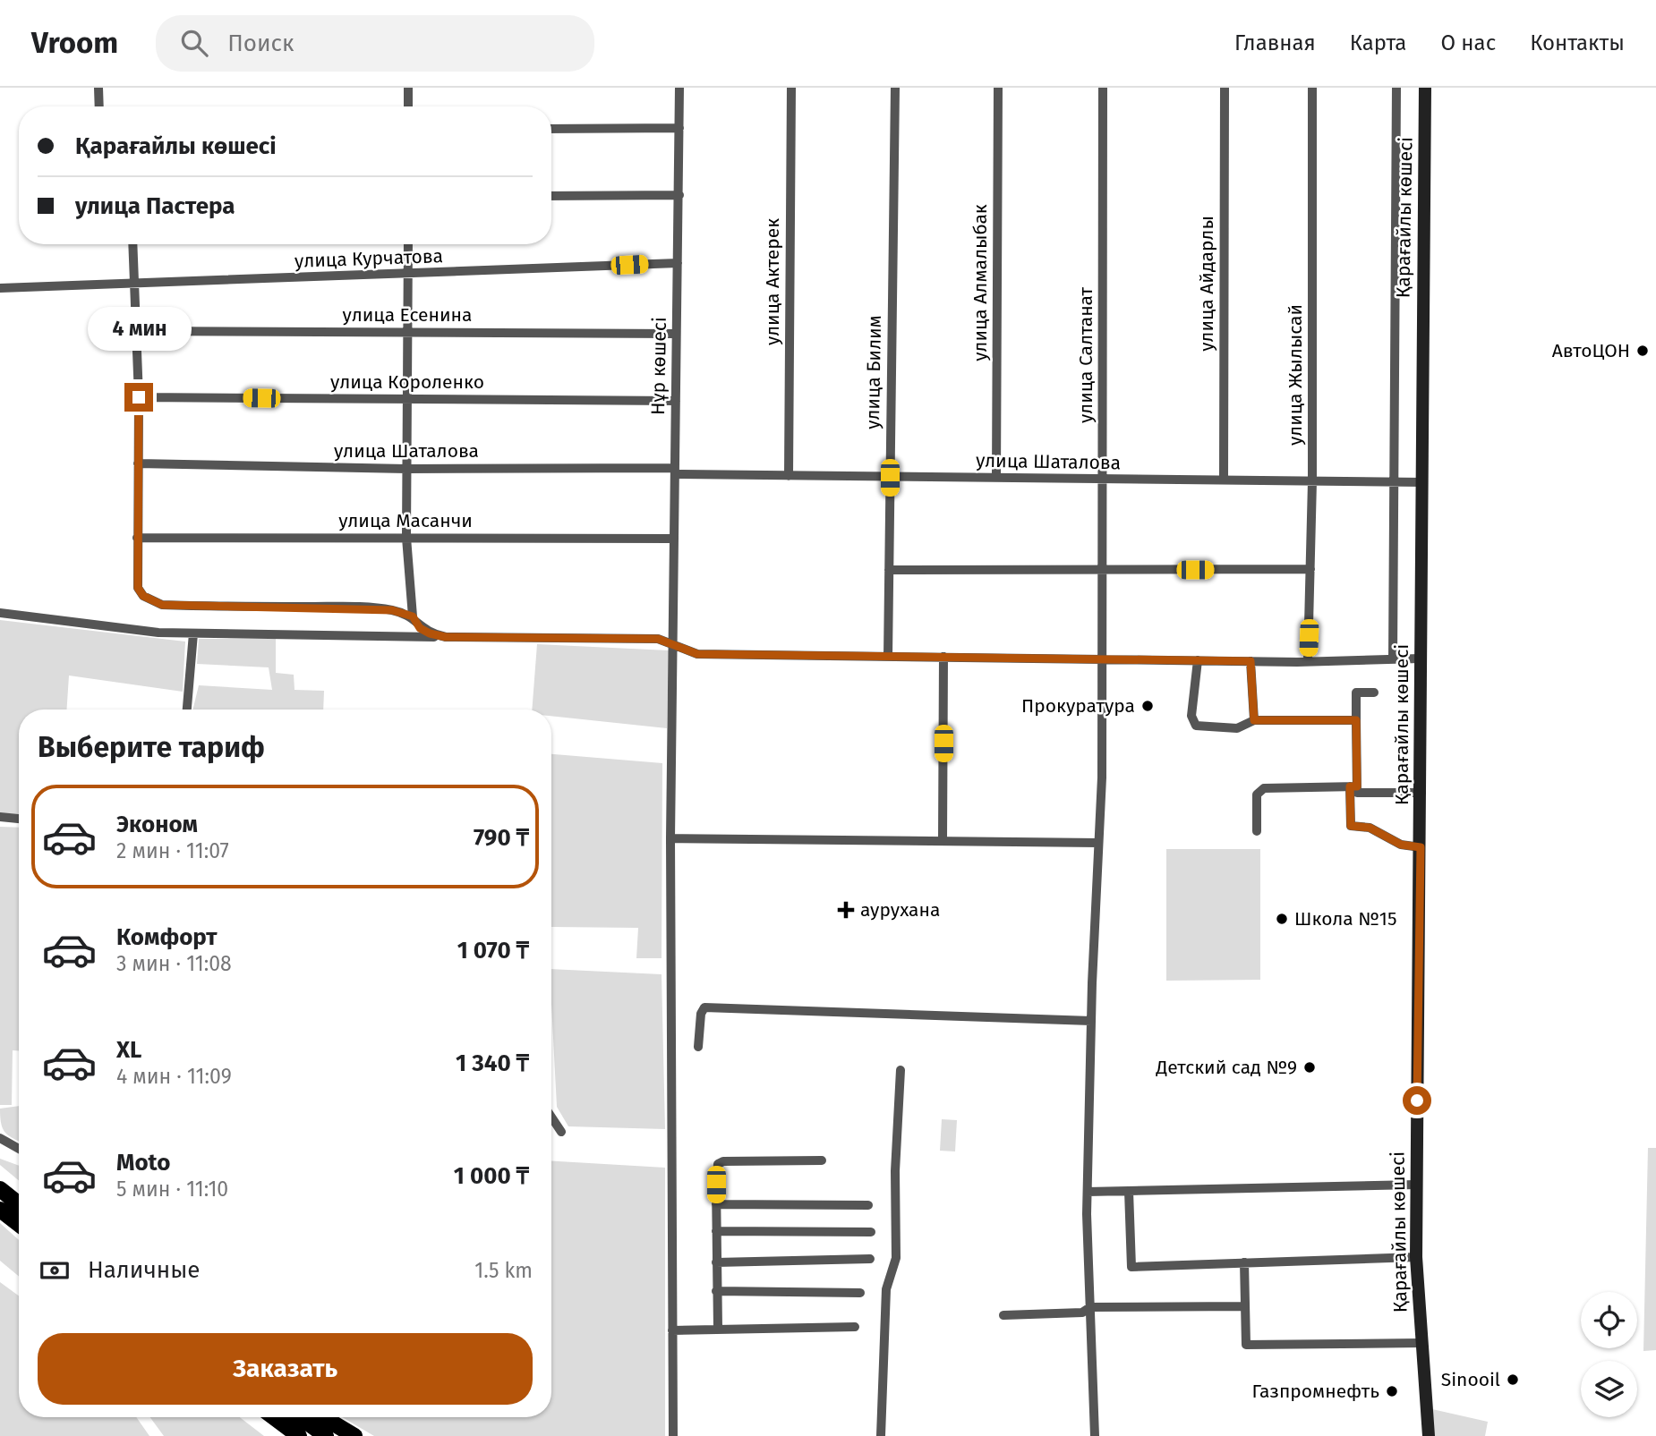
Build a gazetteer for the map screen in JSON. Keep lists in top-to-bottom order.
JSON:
{
  "streets": {
    "street": [
      "Қарағайлы көшесі",
      "улица Курчатова",
      "улица Актерек",
      "улица Алмалыбак",
      "улица Айдарлы",
      "улица Есенина",
      "улица Салтанат",
      "Нұр көшесі",
      "улица Билим",
      "улица Жылысай",
      "улица Короленко",
      "улица Шаталова",
      "улица Масанчи"
    ]
  },
  "crossings": [
    ["Қарағайлы көшесі", "улица Шаталова"],
    ["улица Курчатова", "Нұр көшесі"],
    ["улица Актерек", "улица Шаталова"],
    ["улица Алмалыбак", "улица Шаталова"],
    ["улица Айдарлы", "улица Шаталова"],
    ["улица Есенина", "Нұр көшесі"],
    ["улица Салтанат", "улица Шаталова"],
    ["Нұр көшесі", "улица Короленко"],
    ["Нұр көшесі", "улица Шаталова"],
    ["Нұр көшесі", "улица Масанчи"],
    ["улица Билим", "улица Шаталова"],
    ["улица Жылысай", "улица Шаталова"]
  ],
  "places": {
    "other": [
      "АвтоЦОН",
      "Прокуратура",
      "Школа №15",
      "Детский сад №9",
      "Sinooil",
      "Газпромнефть"
    ],
    "health": ["аурухана"]
  },
  "page": {
    "header": "Vroom",
    "search": "Поиск",
    "nav": [
      "Главная",
      "Карта",
      "О нас",
      "Контакты"
    ],
    "banner": ["Қарағайлы көшесі", "улица Пастера"],
    "bubble": "4 мин",
    "heading": "Выберите тариф",
    "list": [
      {
        "name": "Эконом",
        "note": "2 мин · 11:07",
        "value": "790 ₸"
      },
      {
        "name": "Комфорт",
        "note": "3 мин · 11:08",
        "value": "1 070 ₸"
      },
      {
        "name": "XL",
        "note": "4 мин · 11:09",
        "value": "1 340 ₸"
      },
      {
        "name": "Moto",
        "note": "5 мин · 11:10",
        "value": "1 000 ₸"
      }
    ],
    "pay": ["Наличные", "1.5 km"],
    "buttons": "Заказать"
  }
}
